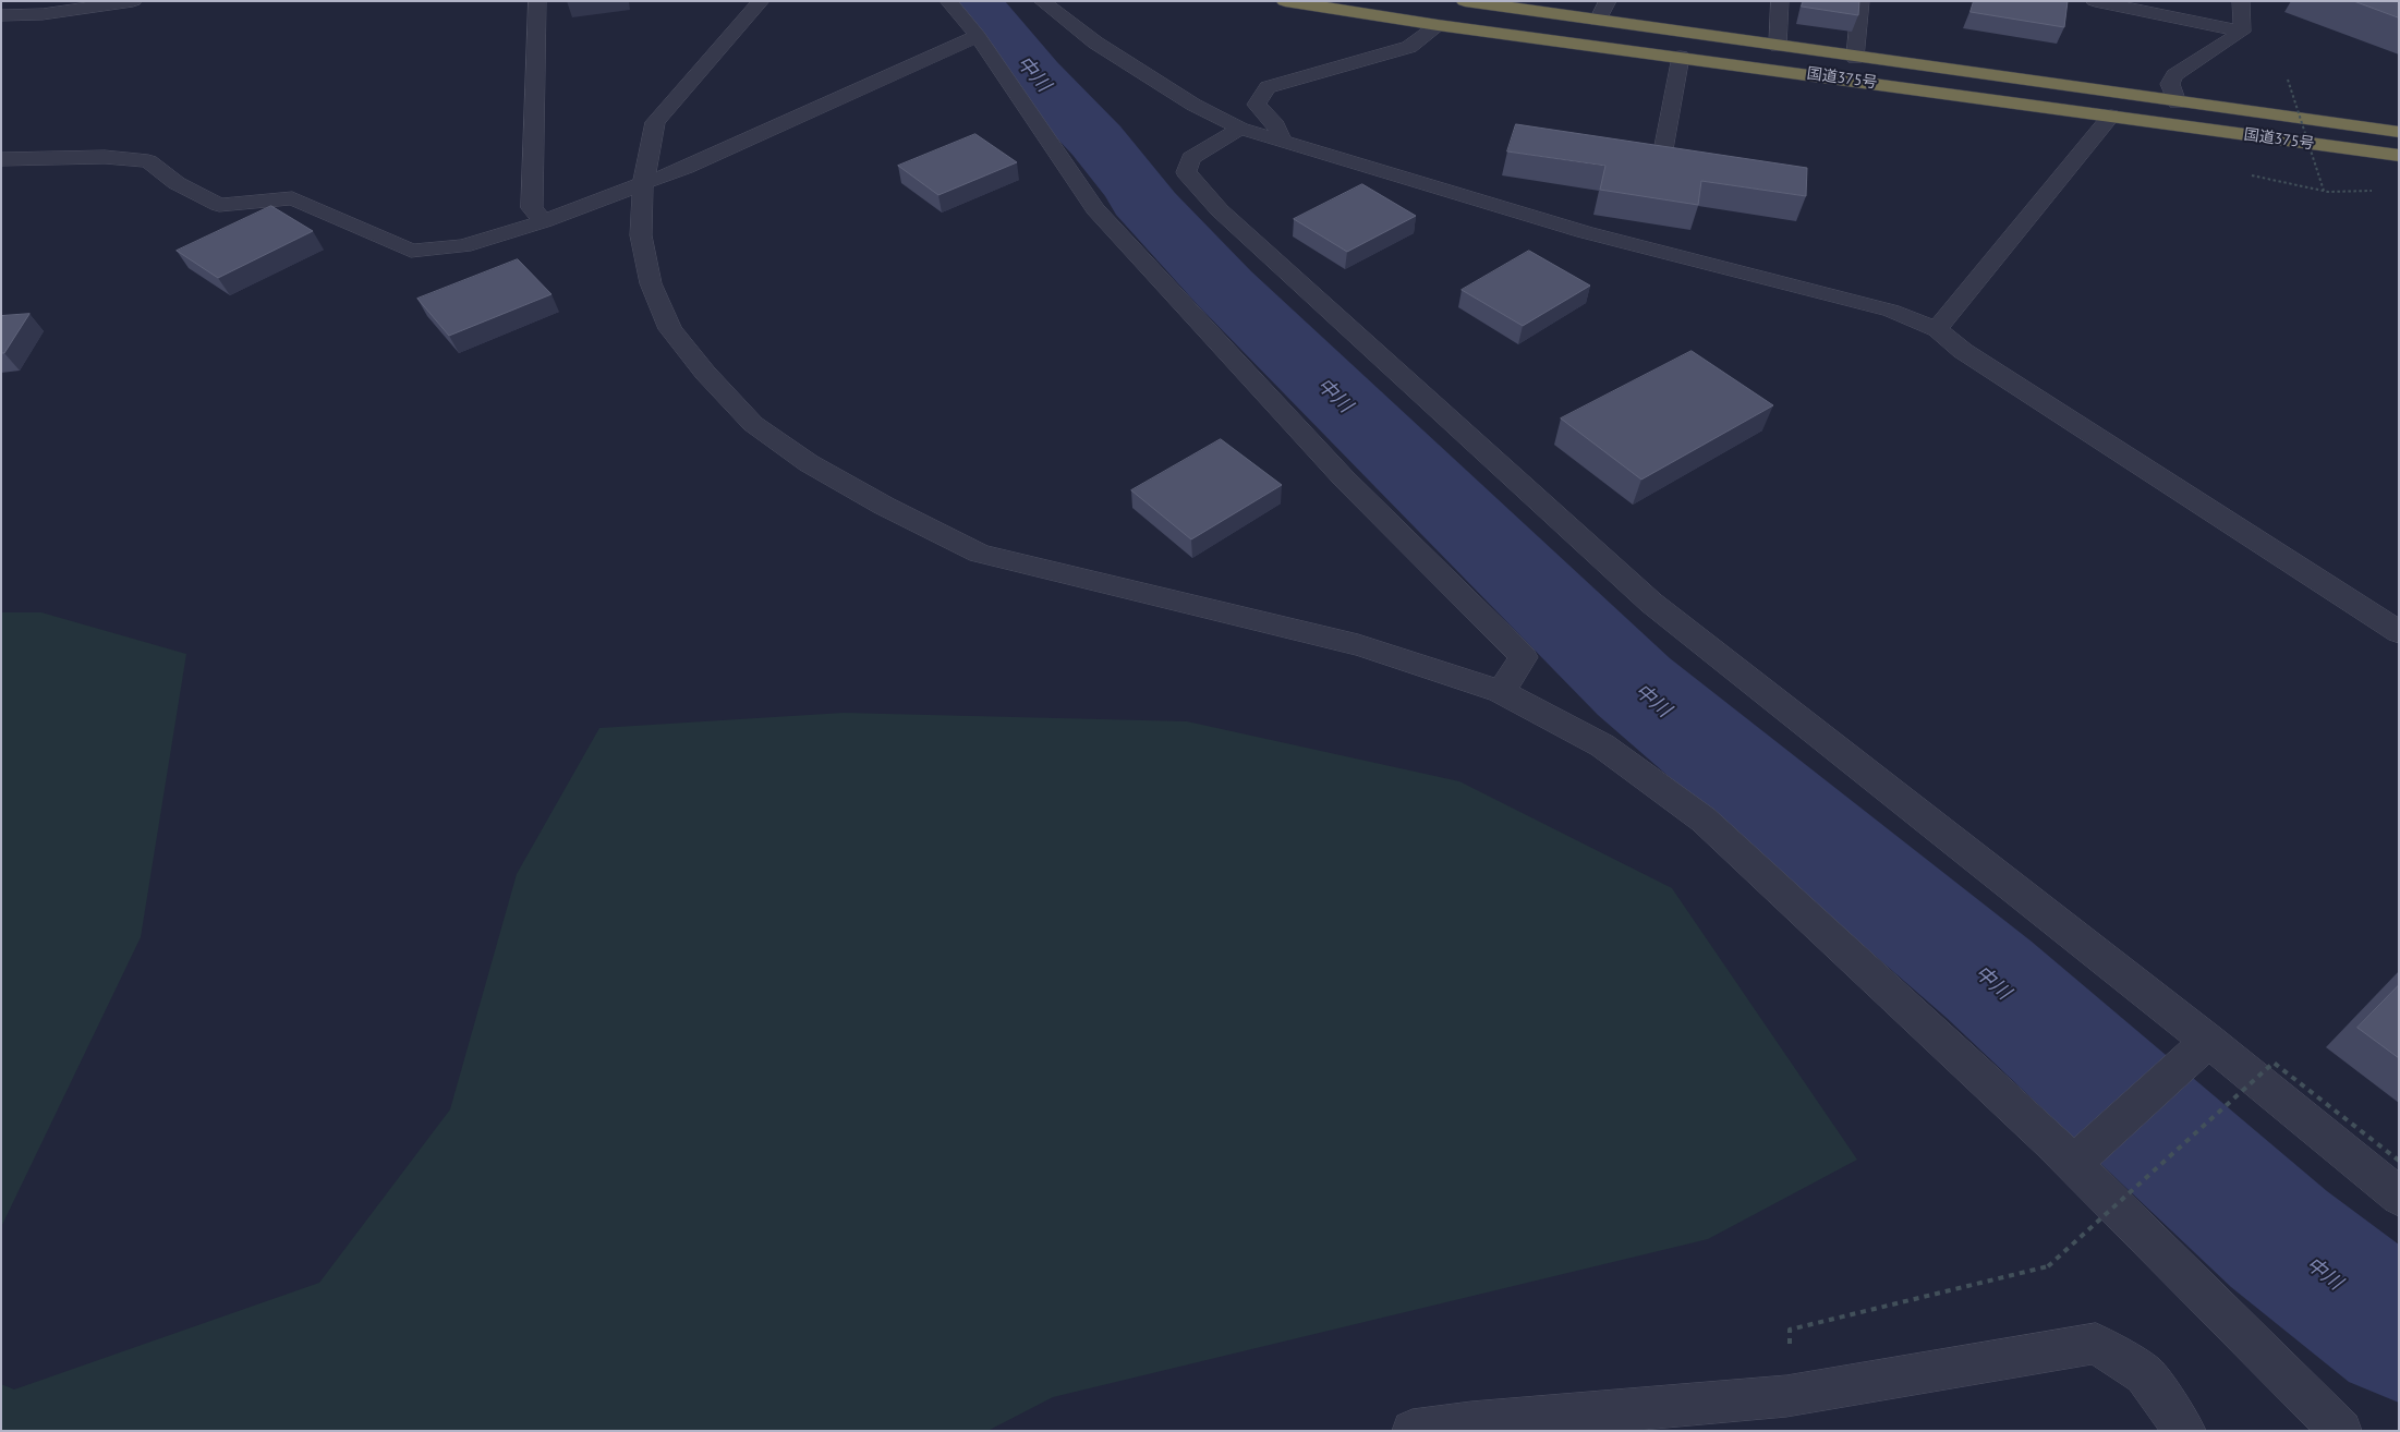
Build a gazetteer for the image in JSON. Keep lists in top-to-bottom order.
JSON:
{
  "streets": {
    "highway": ["国道375号"]
  },
  "water": ["中川"]
}
